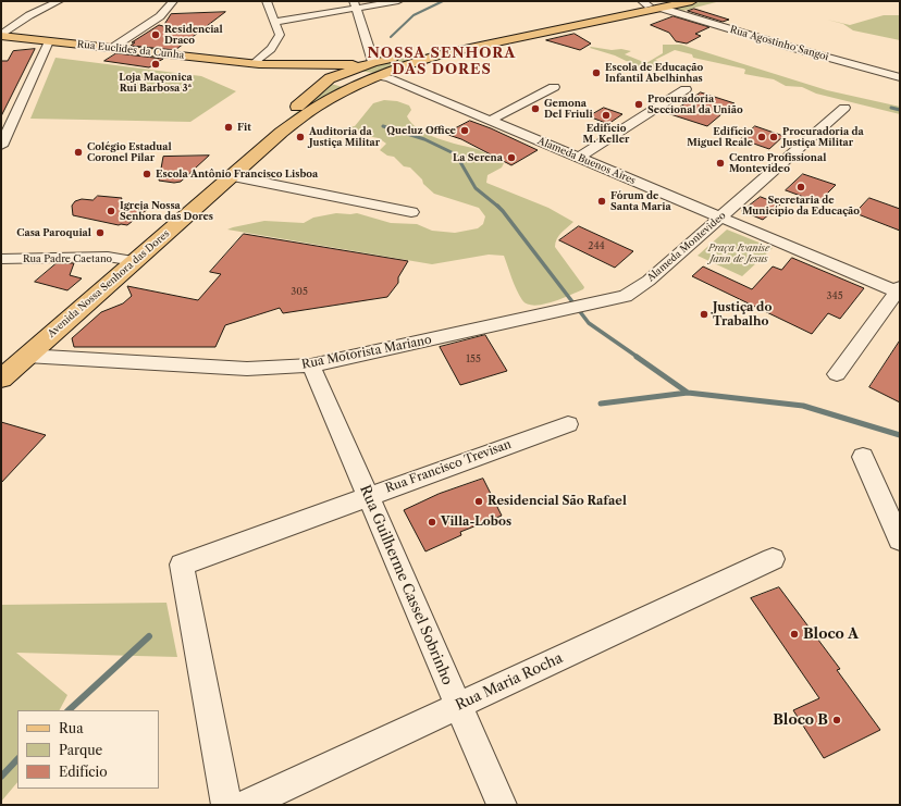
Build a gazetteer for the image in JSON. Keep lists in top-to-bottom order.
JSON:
{
  "streets": {
    "main road": ["Rua Euclides da Cunha", "Avenida Nossa Senhora das Dores"],
    "street": [
      "Rua Agostinho Sangoi",
      "Alameda Buenos Aires",
      "Alameda Montevideo",
      "Rua Padre Caetano",
      "Rua Motorista Mariano",
      "Rua Francisco Trevisan",
      "Rua Guilherme Cassel Sobrinho",
      "Rua Maria Rocha"
    ]
  },
  "crossings": [
    ["Rua Agostinho Sangoi", "Avenida Nossa Senhora das Dores"],
    ["Rua Euclides da Cunha", "Alameda Buenos Aires"],
    ["Rua Euclides da Cunha", "Avenida Nossa Senhora das Dores"],
    ["Alameda Buenos Aires", "Alameda Montevideo"],
    ["Alameda Buenos Aires", "Avenida Nossa Senhora das Dores"],
    ["Alameda Montevideo", "Rua Motorista Mariano"],
    ["Rua Padre Caetano", "Avenida Nossa Senhora das Dores"],
    ["Avenida Nossa Senhora das Dores", "Rua Motorista Mariano"],
    ["Rua Motorista Mariano", "Rua Guilherme Cassel Sobrinho"],
    ["Rua Francisco Trevisan", "Rua Guilherme Cassel Sobrinho"],
    ["Rua Guilherme Cassel Sobrinho", "Rua Maria Rocha"]
  ],
  "districts": ["NOSSA SENHORA DAS DORES"],
  "parks": ["Praça Ivanise Jann de Jesus"],
  "places": [
    "Residencial Draco",
    "Loja Maçonica Rui Barbosa 3ª",
    "Escola de Educação Infantil Abelhinhas",
    "Procuradoria Seccional da União",
    "Gemona Del Friuli",
    "Edifício M. Keller",
    "Fit",
    "Queluz Office",
    "Auditoria da Justiça Militar",
    "Edifício Miguel Reale",
    "Procuradoria da Justiça Militar",
    "Colégio Estadual Coronel Pilar",
    "La Serena",
    "Centro Profissional Montevideo",
    "Escola Antônio Francisco Lisboa",
    "Secretaria de Município da Educação",
    "Fórum de Santa Maria",
    "Igreja Nossa Senhora das Dores",
    "Casa Paroquial",
    "Justiça do Trabalho",
    "Residencial São Rafael",
    "Villa-Lobos",
    "Bloco A",
    "Bloco B"
  ],
  "house_numbers": [
    "244",
    "305",
    "345",
    "155"
  ],
  "legend": ["Rua", "Parque", "Edifício"]
}
